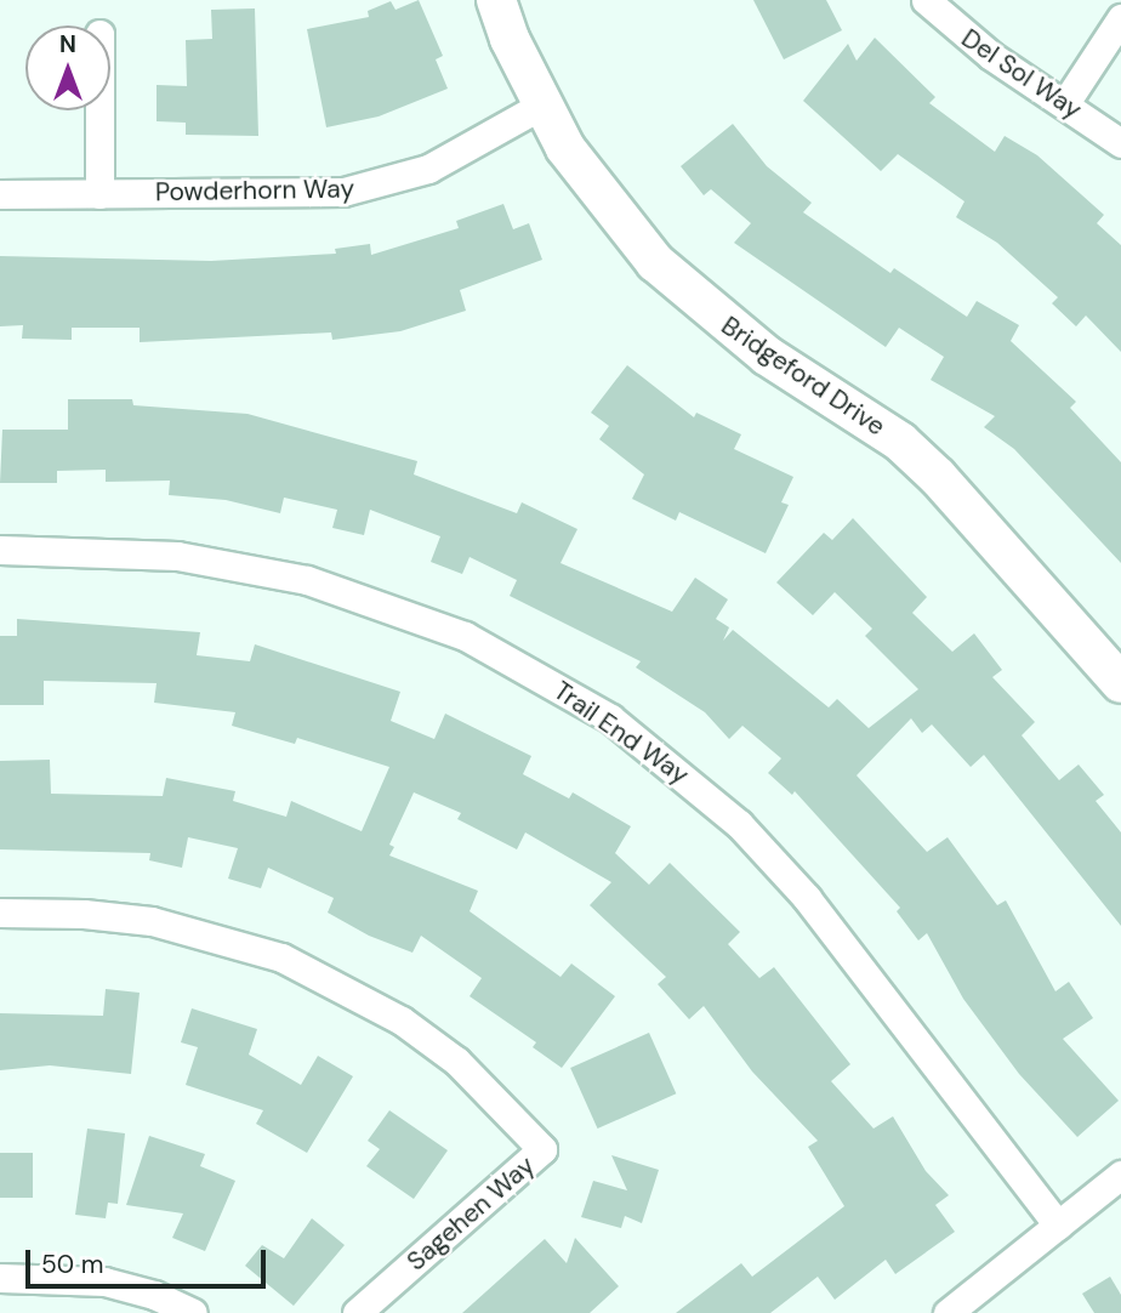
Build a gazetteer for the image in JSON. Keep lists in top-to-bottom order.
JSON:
{
  "streets": {
    "street": [
      "Del Sol Way",
      "Powderhorn Way",
      "Bridgeford Drive",
      "Trail End Way",
      "Sagehen Way"
    ]
  },
  "crossings": [
    ["Powderhorn Way", "Bridgeford Drive"]
  ],
  "scale_bar": "50 m",
  "north": "top"
}
